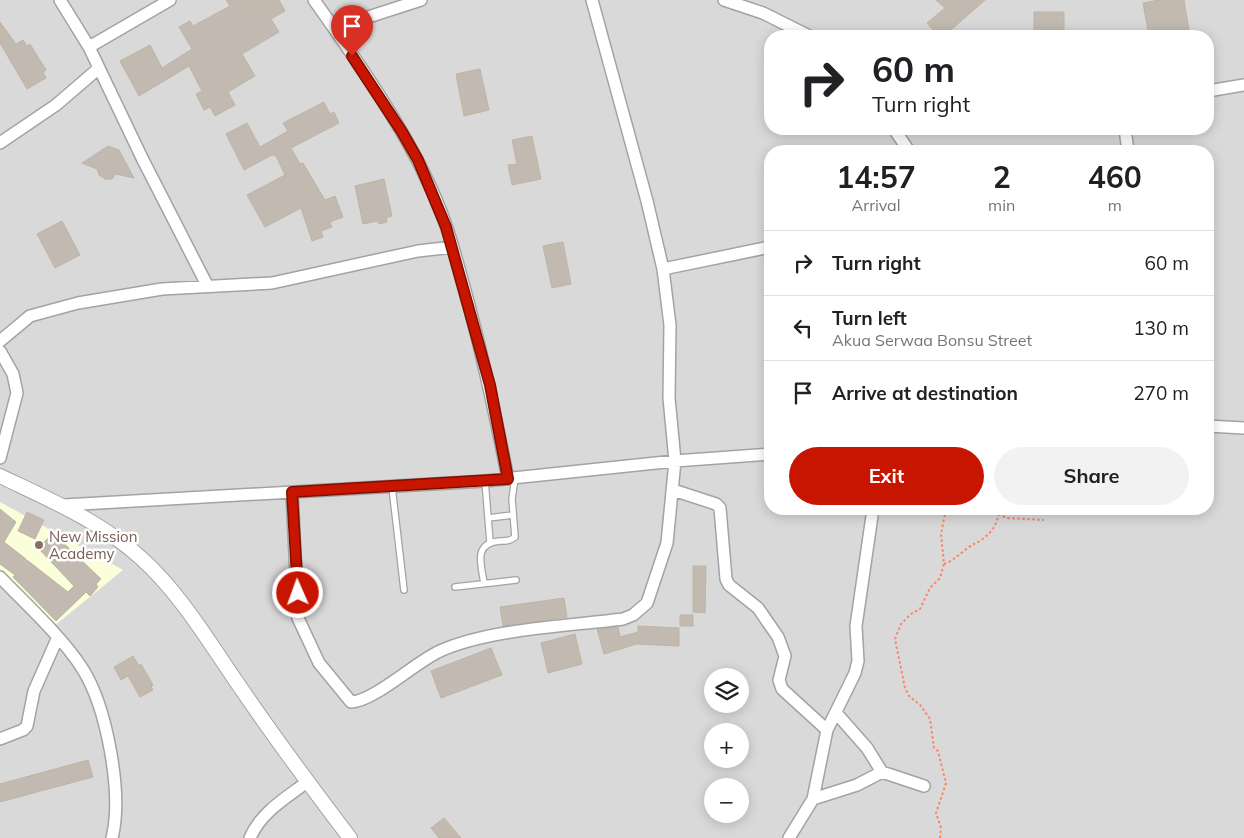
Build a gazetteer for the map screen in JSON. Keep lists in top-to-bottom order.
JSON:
{
  "places": ["New Mission Academy"],
  "page": {
    "turn": ["60 m", "Turn right"],
    "eta": [
      "14:57",
      "Arrival",
      "2",
      "min",
      "460",
      "m"
    ],
    "list": [
      {
        "name": "Turn right",
        "value": "60 m"
      },
      {
        "name": "Turn left",
        "note": "Akua Serwaa Bonsu Street",
        "value": "130 m"
      },
      {
        "name": "Arrive at destination",
        "value": "270 m"
      }
    ],
    "buttons": ["Exit", "Share"],
    "map_buttons": ["+", "−"]
  }
}
